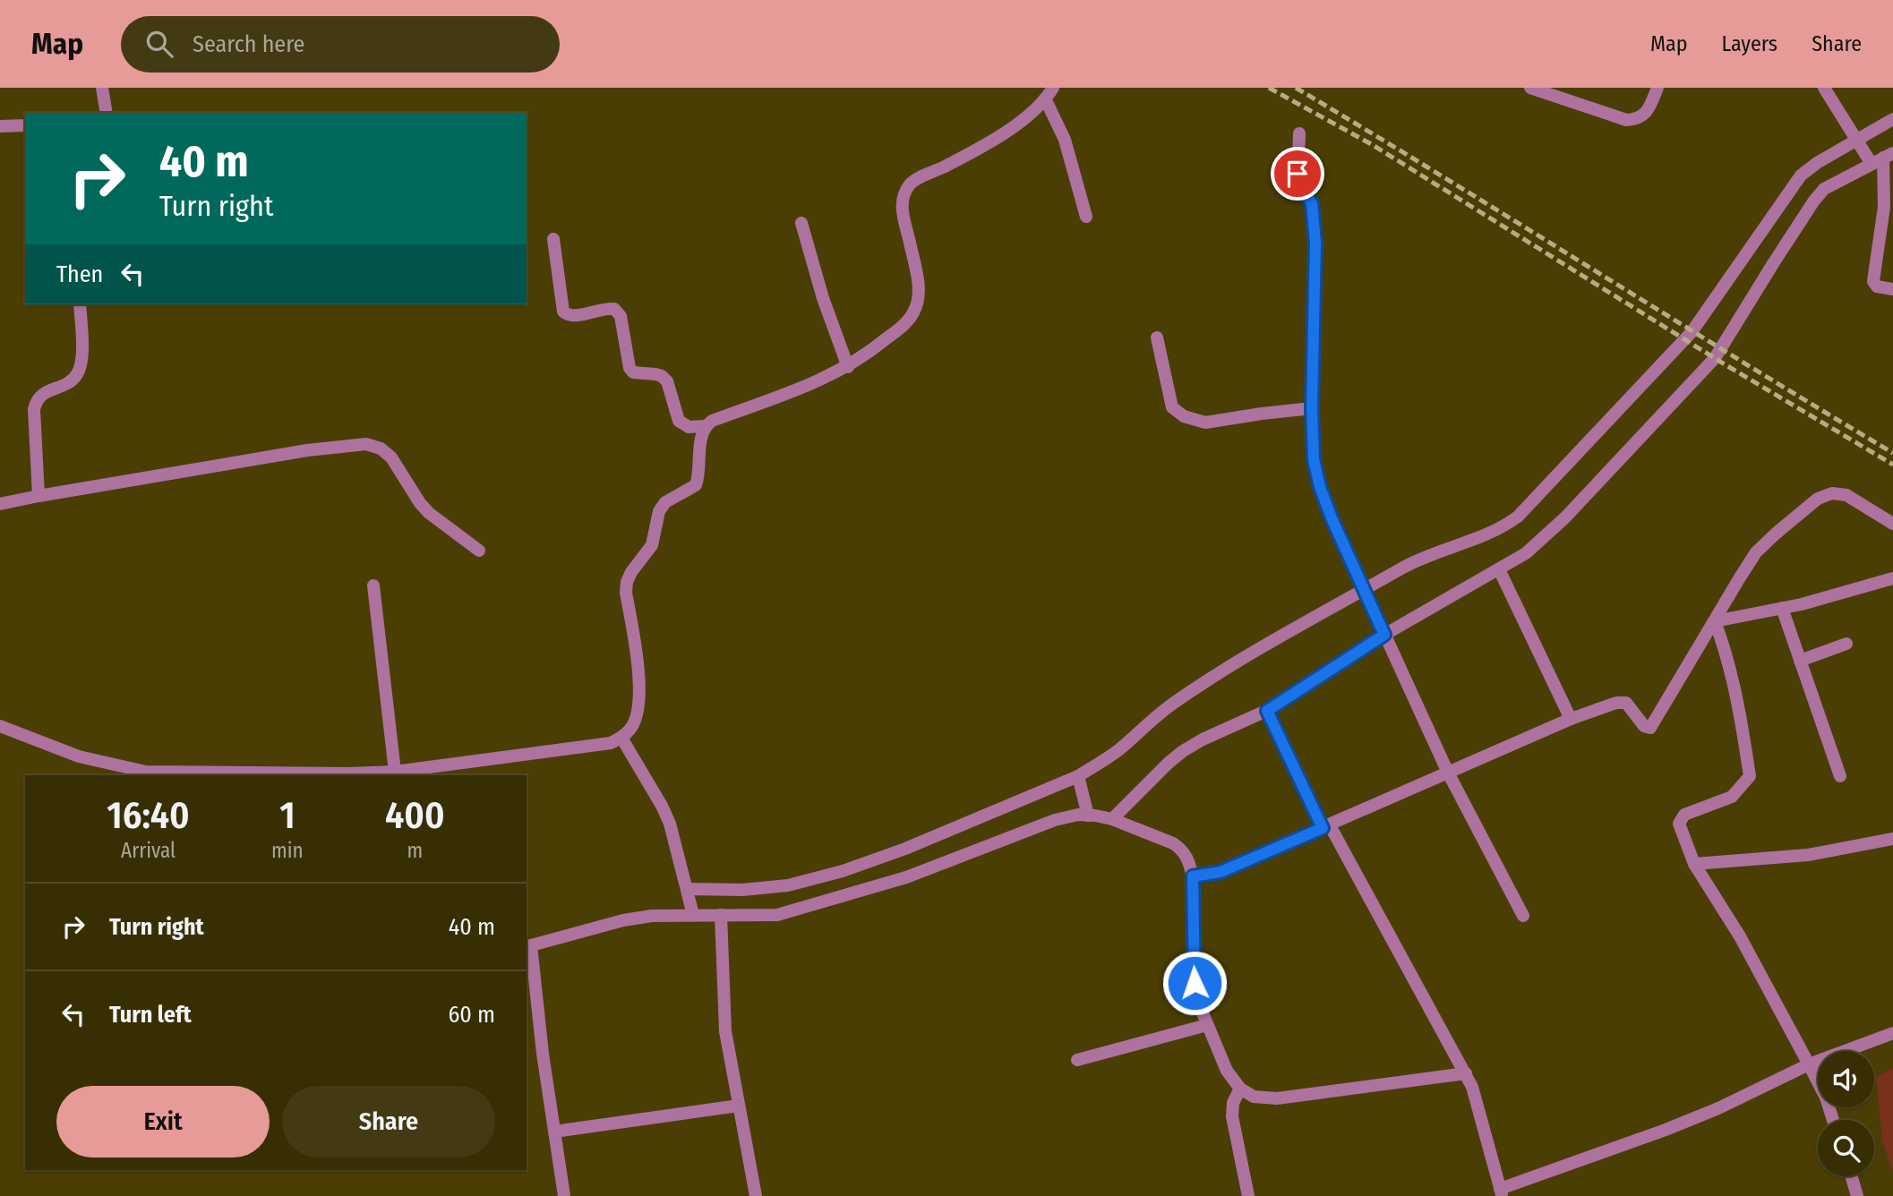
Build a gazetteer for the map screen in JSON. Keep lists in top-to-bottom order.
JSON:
{
  "page": {
    "header": "Map",
    "search": "Search here",
    "nav": ["Map", "Layers", "Share"],
    "turn": ["40 m", "Turn right"],
    "then": "Then",
    "eta": [
      "16:40",
      "Arrival",
      "1",
      "min",
      "400",
      "m"
    ],
    "list": [
      {
        "name": "Turn right",
        "value": "40 m"
      },
      {
        "name": "Turn left",
        "value": "60 m"
      }
    ],
    "buttons": ["Exit", "Share"]
  }
}
